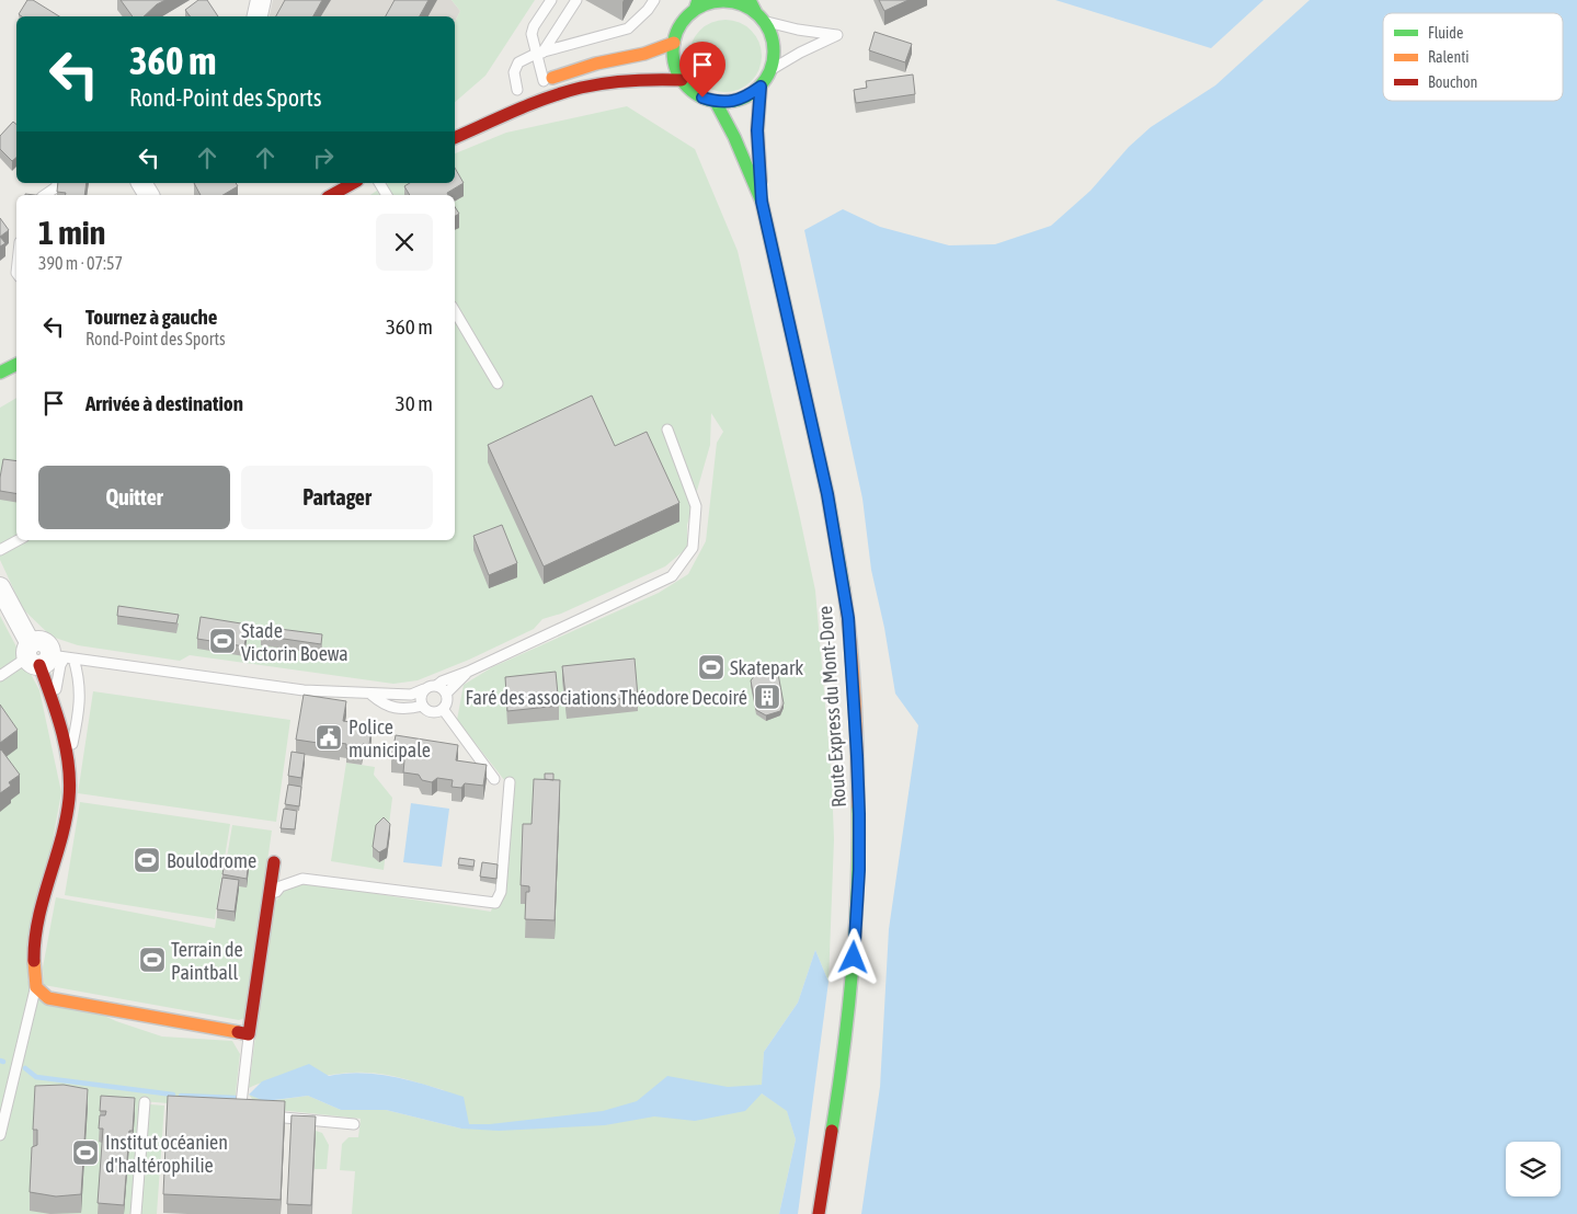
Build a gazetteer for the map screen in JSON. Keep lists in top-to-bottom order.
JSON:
{
  "streets": {
    "main road": ["Route Express du Mont-Dore"]
  },
  "places": {
    "sports": [
      "Stade Victorin Boewa",
      "Skatepark",
      "Boulodrome",
      "Terrain de Paintball",
      "Institut océanien d'haltérophilie"
    ],
    "building": ["Faré des associations Théodore Decoiré"],
    "public building": ["Police municipale"]
  },
  "legend": ["Fluide", "Ralenti", "Bouchon"],
  "page": {
    "turn": ["360 m", "Rond-Point des Sports"],
    "heading": ["1 min", "390 m · 07:57"],
    "list": [
      {
        "name": "Tournez à gauche",
        "note": "Rond-Point des Sports",
        "value": "360 m"
      },
      {
        "name": "Arrivée à destination",
        "value": "30 m"
      }
    ],
    "buttons": ["Quitter", "Partager"]
  }
}
